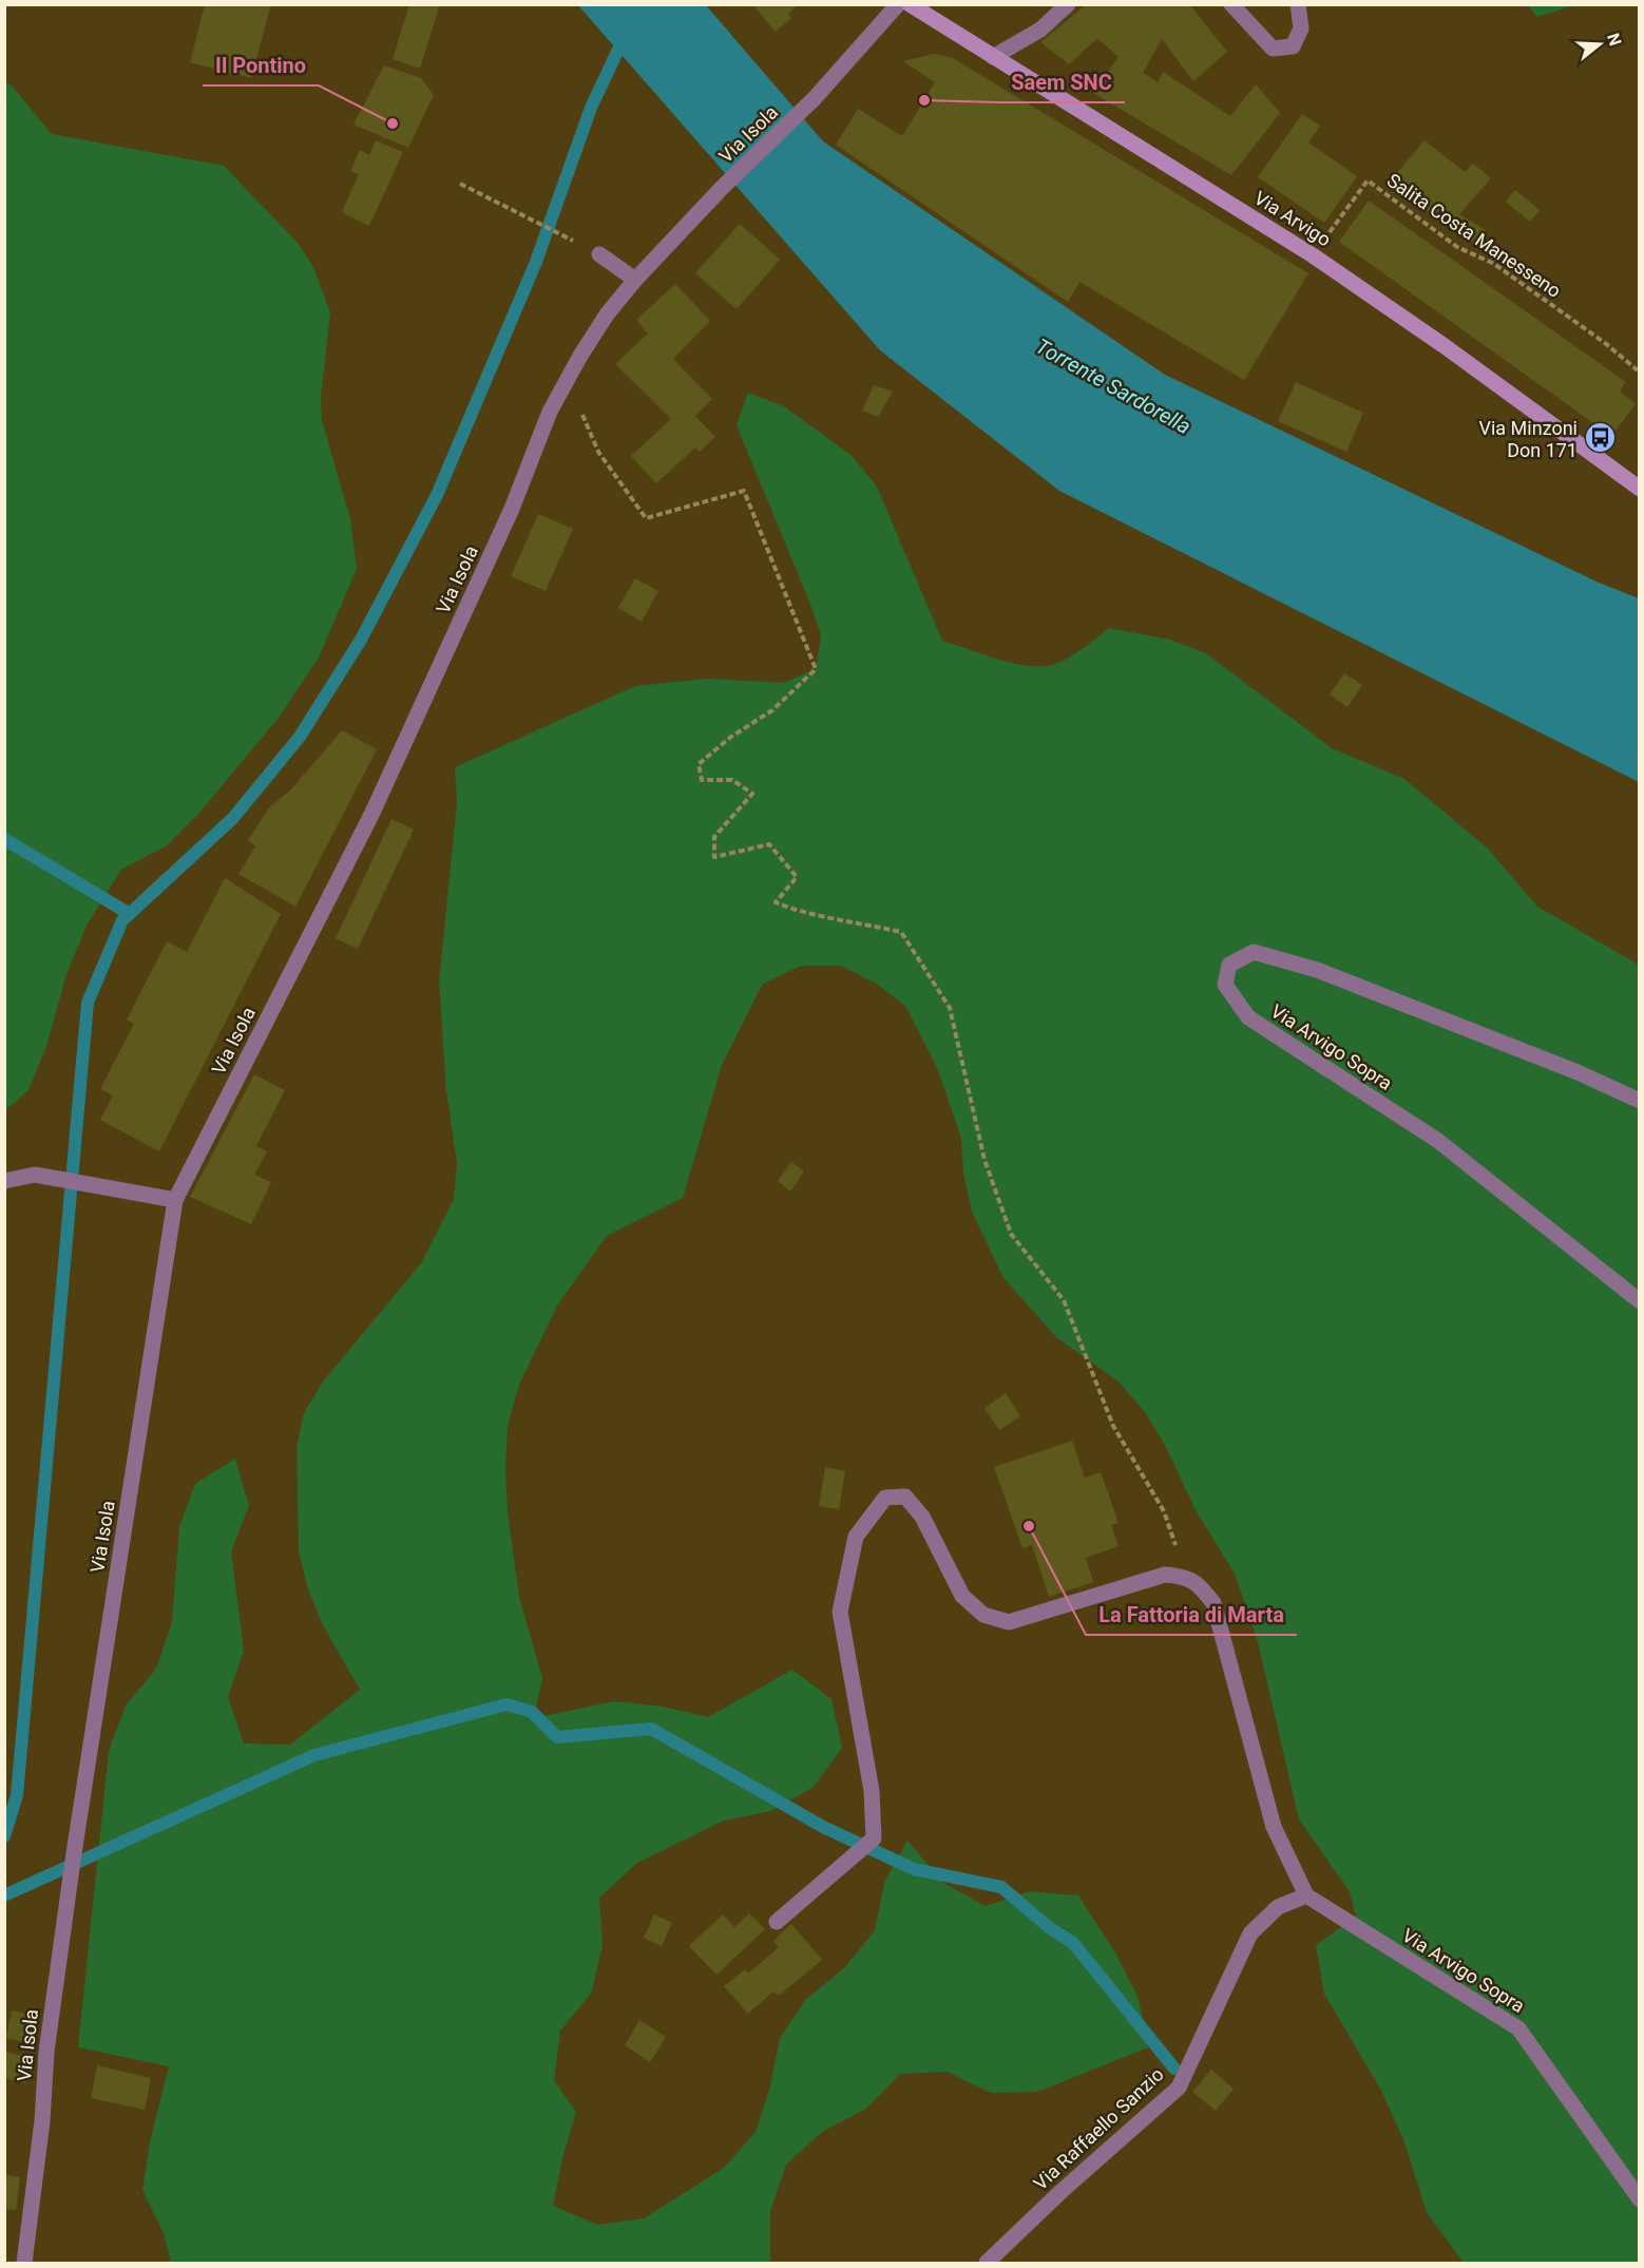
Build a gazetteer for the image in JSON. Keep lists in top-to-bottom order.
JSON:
{
  "streets": {
    "main road": ["Via Arvigo"],
    "street": ["Via Isola", "Via Arvigo Sopra", "Via Raffaello Sanzio"],
    "path": ["Salita Costa Manesseno"]
  },
  "crossings": [
    ["Via Arvigo", "Salita Costa Manesseno"],
    ["Via Arvigo Sopra", "Via Raffaello Sanzio"]
  ],
  "water": ["Torrente Sardorella"],
  "places": {
    "other": ["Saem SNC", "Il Pontino", "La Fattoria di Marta"],
    "bus stop": ["Via Minzoni Don 171"]
  },
  "north": "right"
}
